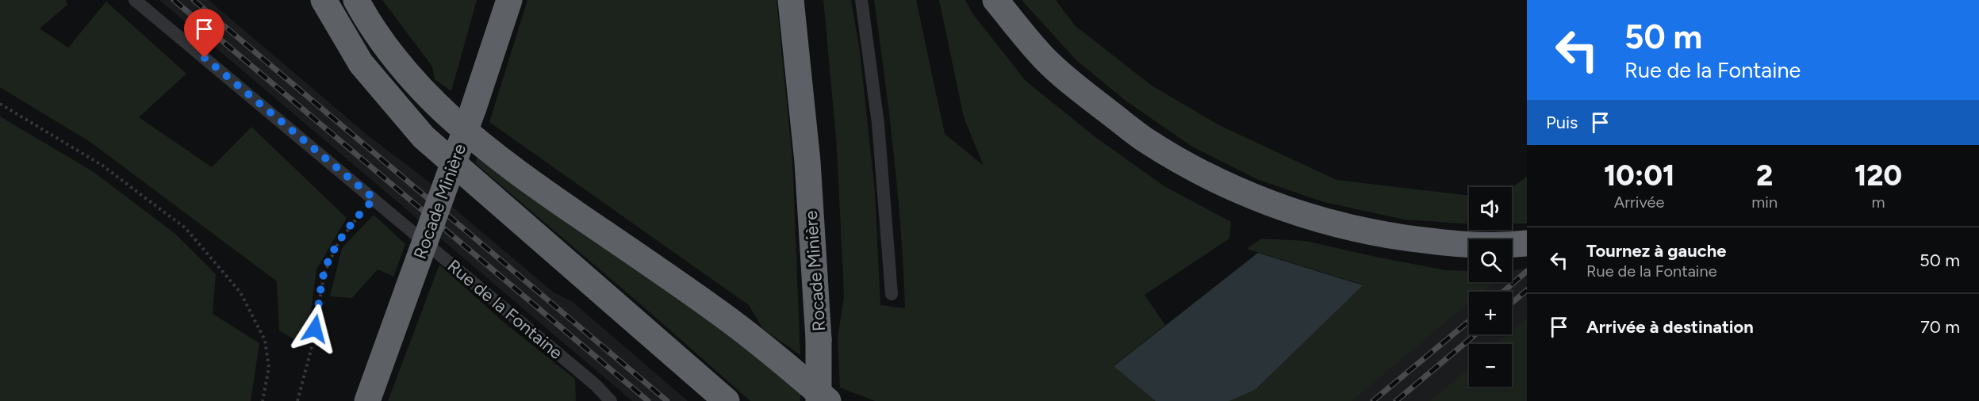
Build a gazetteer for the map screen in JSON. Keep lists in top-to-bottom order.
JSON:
{
  "streets": {
    "highway": ["Rocade Minière"],
    "lane": ["Rue de la Fontaine"]
  },
  "page": {
    "turn": ["50 m", "Rue de la Fontaine"],
    "then": "Puis",
    "eta": [
      "10:01",
      "Arrivée",
      "2",
      "min",
      "120",
      "m"
    ],
    "map_buttons": ["+", "−"],
    "list": [
      {
        "name": "Tournez à gauche",
        "note": "Rue de la Fontaine",
        "value": "50 m"
      },
      {
        "name": "Arrivée à destination",
        "value": "70 m"
      }
    ]
  }
}
